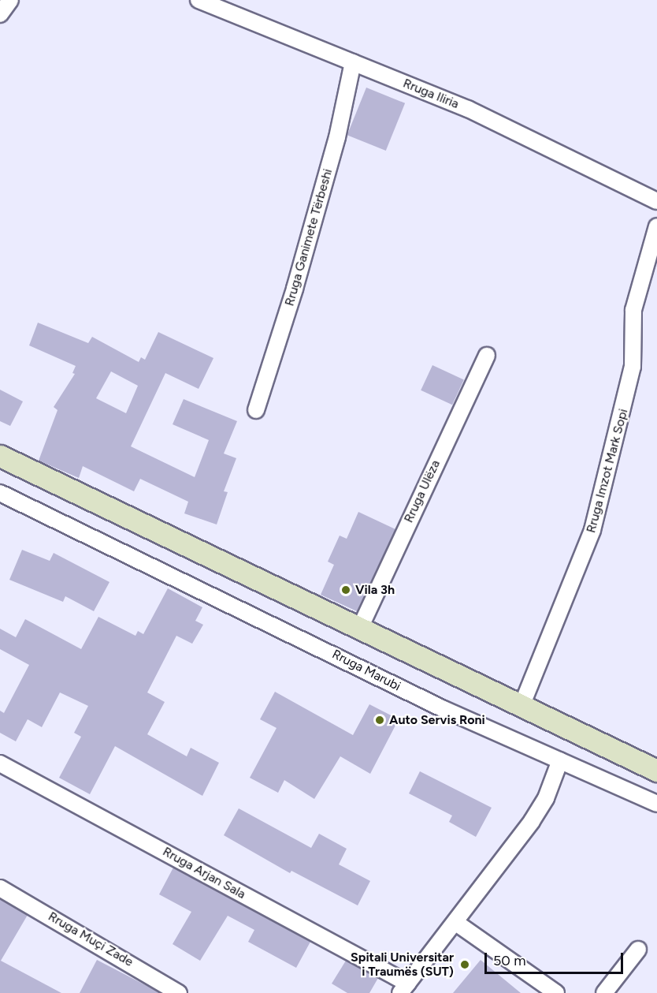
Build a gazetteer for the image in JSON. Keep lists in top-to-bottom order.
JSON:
{
  "streets": {
    "street": [
      "Rruga Iliria",
      "Rruga Ganimete Tërbeshi",
      "Rruga Imzot Mark Sopi",
      "Rruga Ulëza",
      "Rruga Marubi",
      "Rruga Arjan Sala",
      "Rruga Muçi Zade"
    ]
  },
  "crossings": [
    ["Rruga Iliria", "Rruga Ganimete Tërbeshi"]
  ],
  "places": ["Vila 3h", "Auto Servis Roni", "Spitali Universitar i Traumës (SUT)"],
  "scale_bar": "50 m"
}
